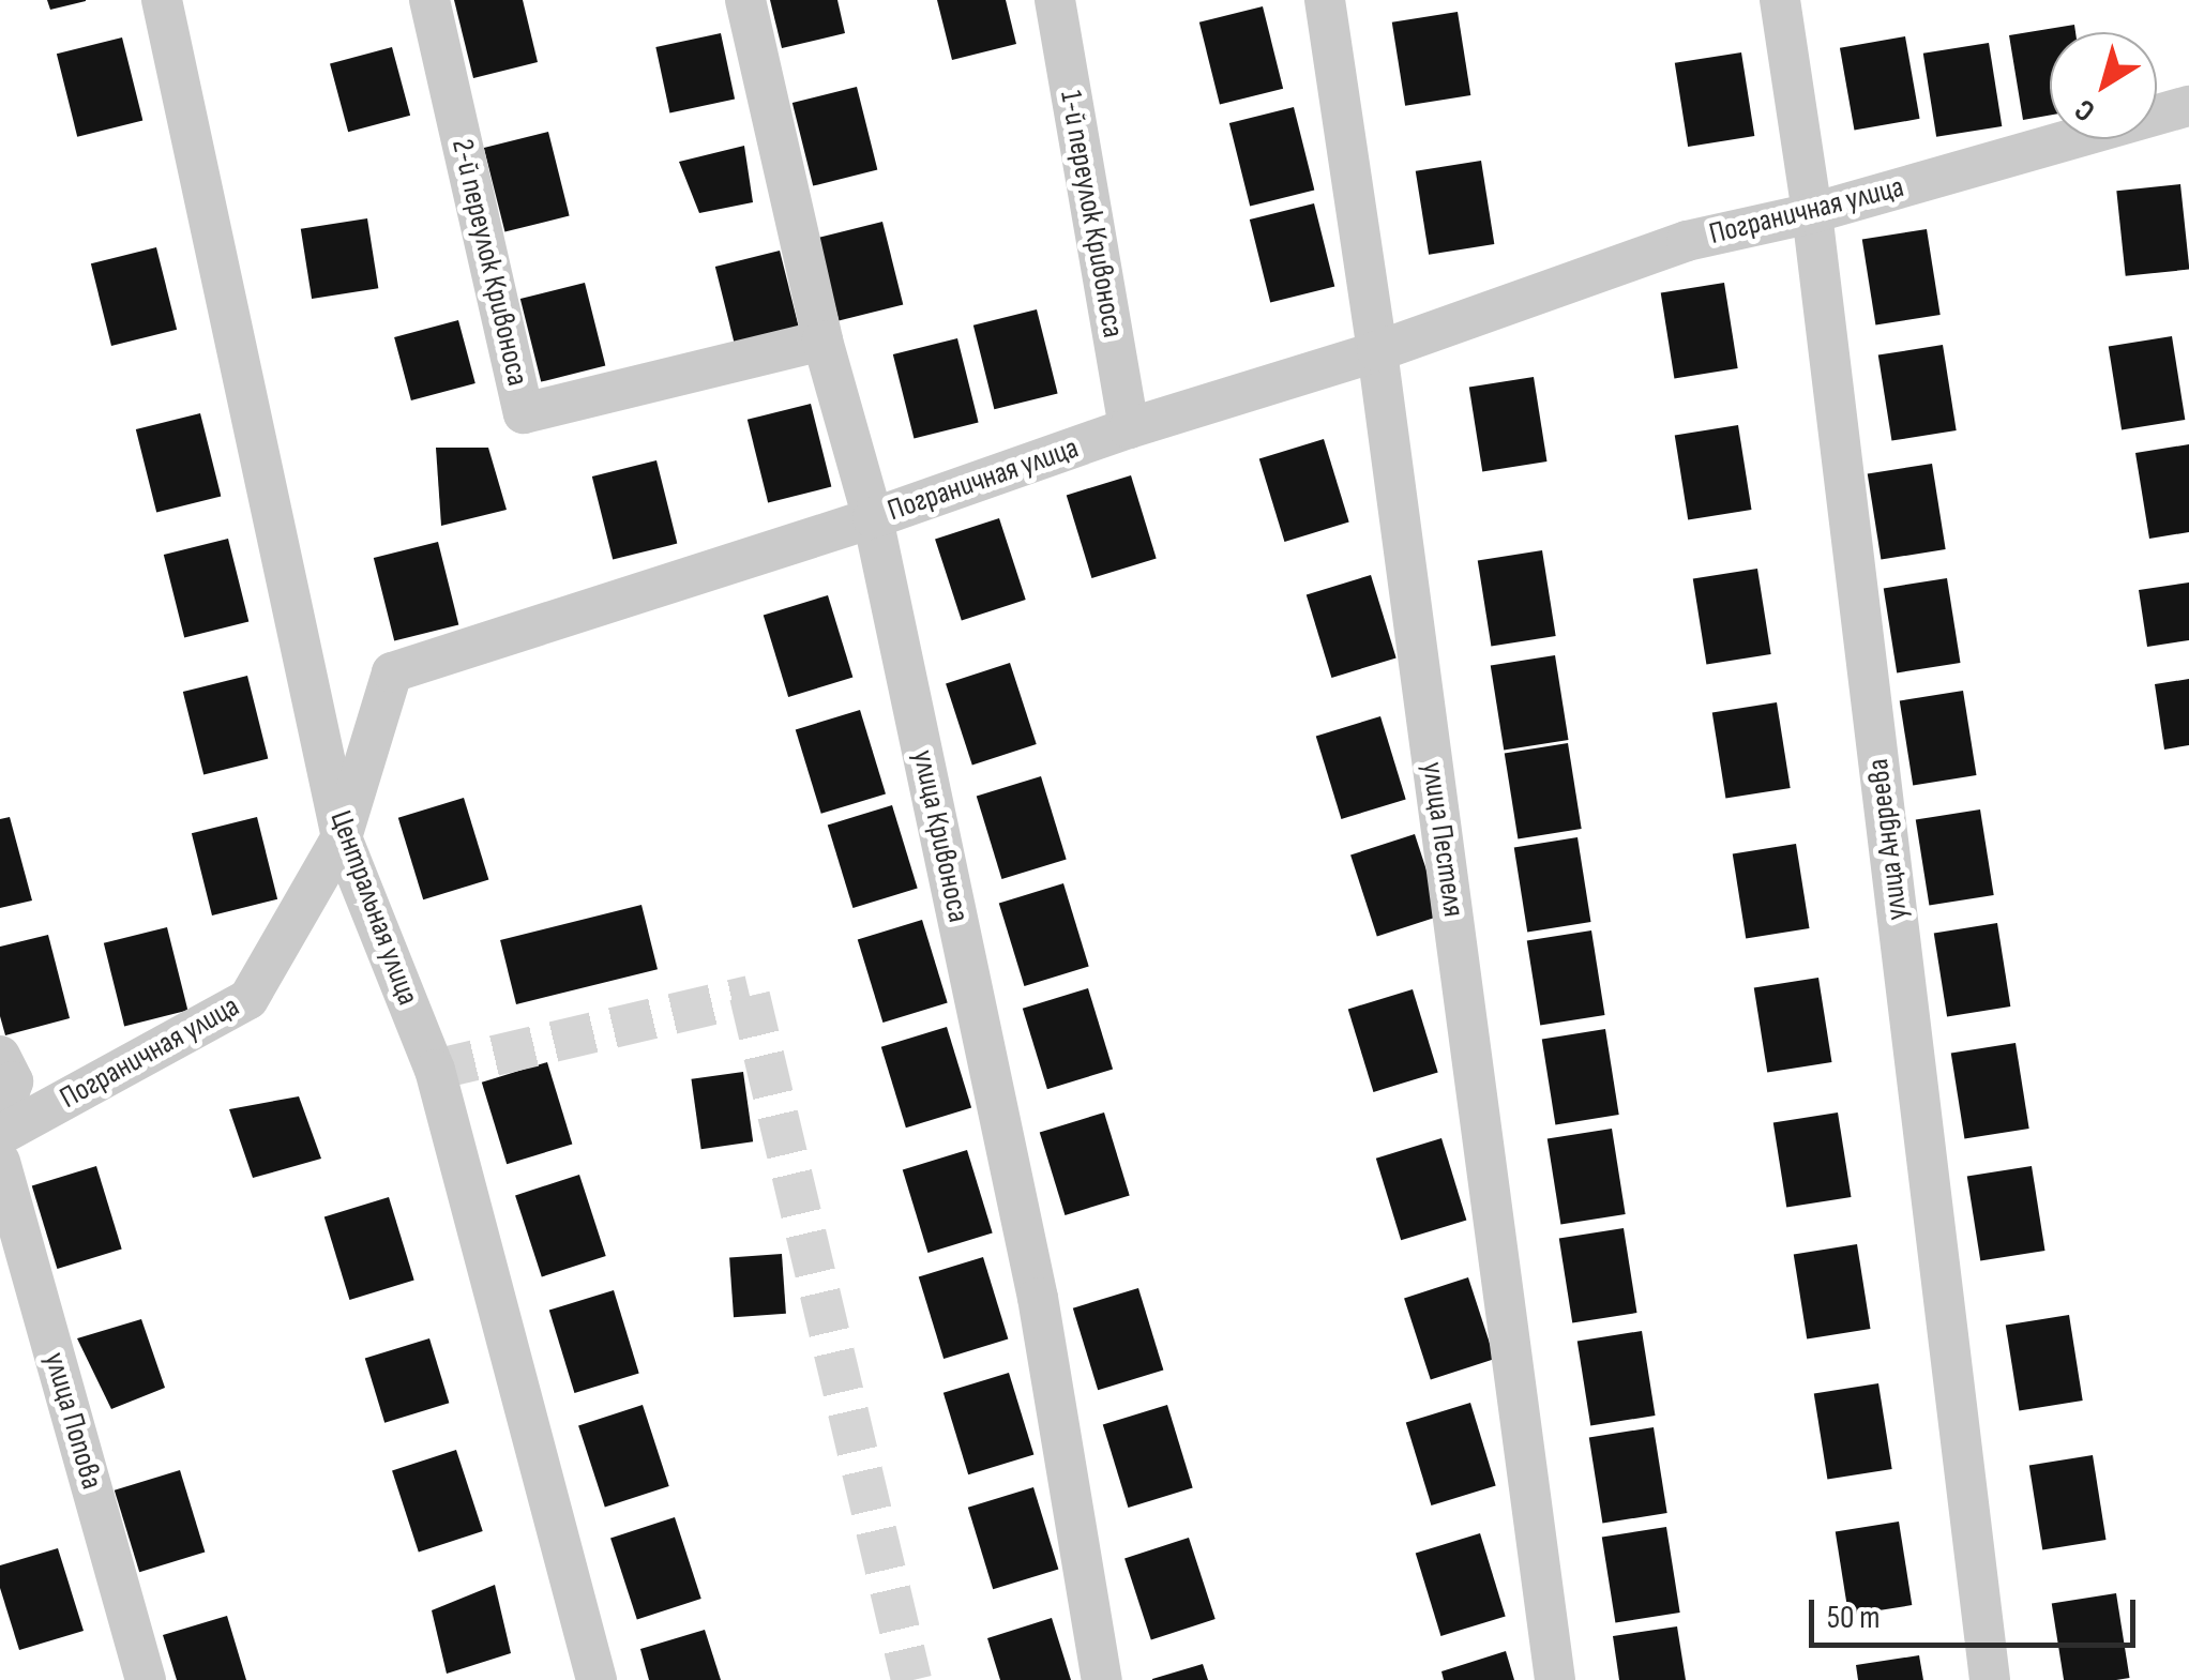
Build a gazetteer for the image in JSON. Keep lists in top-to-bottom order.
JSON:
{
  "streets": {
    "street": [
      "Пограничная улица",
      "1-й переулок Кривоноса",
      "2-й переулок Кривоноса",
      "улица Кривоноса",
      "улица Пестеля",
      "улица Андреева",
      "Центральная улица",
      "улица Попова"
    ]
  },
  "crossings": [
    ["Пограничная улица", "1-й переулок Кривоноса"],
    ["Пограничная улица", "улица Кривоноса"],
    ["Пограничная улица", "улица Пестеля"],
    ["Пограничная улица", "улица Андреева"],
    ["Пограничная улица", "Центральная улица"],
    ["2-й переулок Кривоноса", "улица Кривоноса"]
  ],
  "scale_bar": "50 m",
  "north": "bottom left"
}
